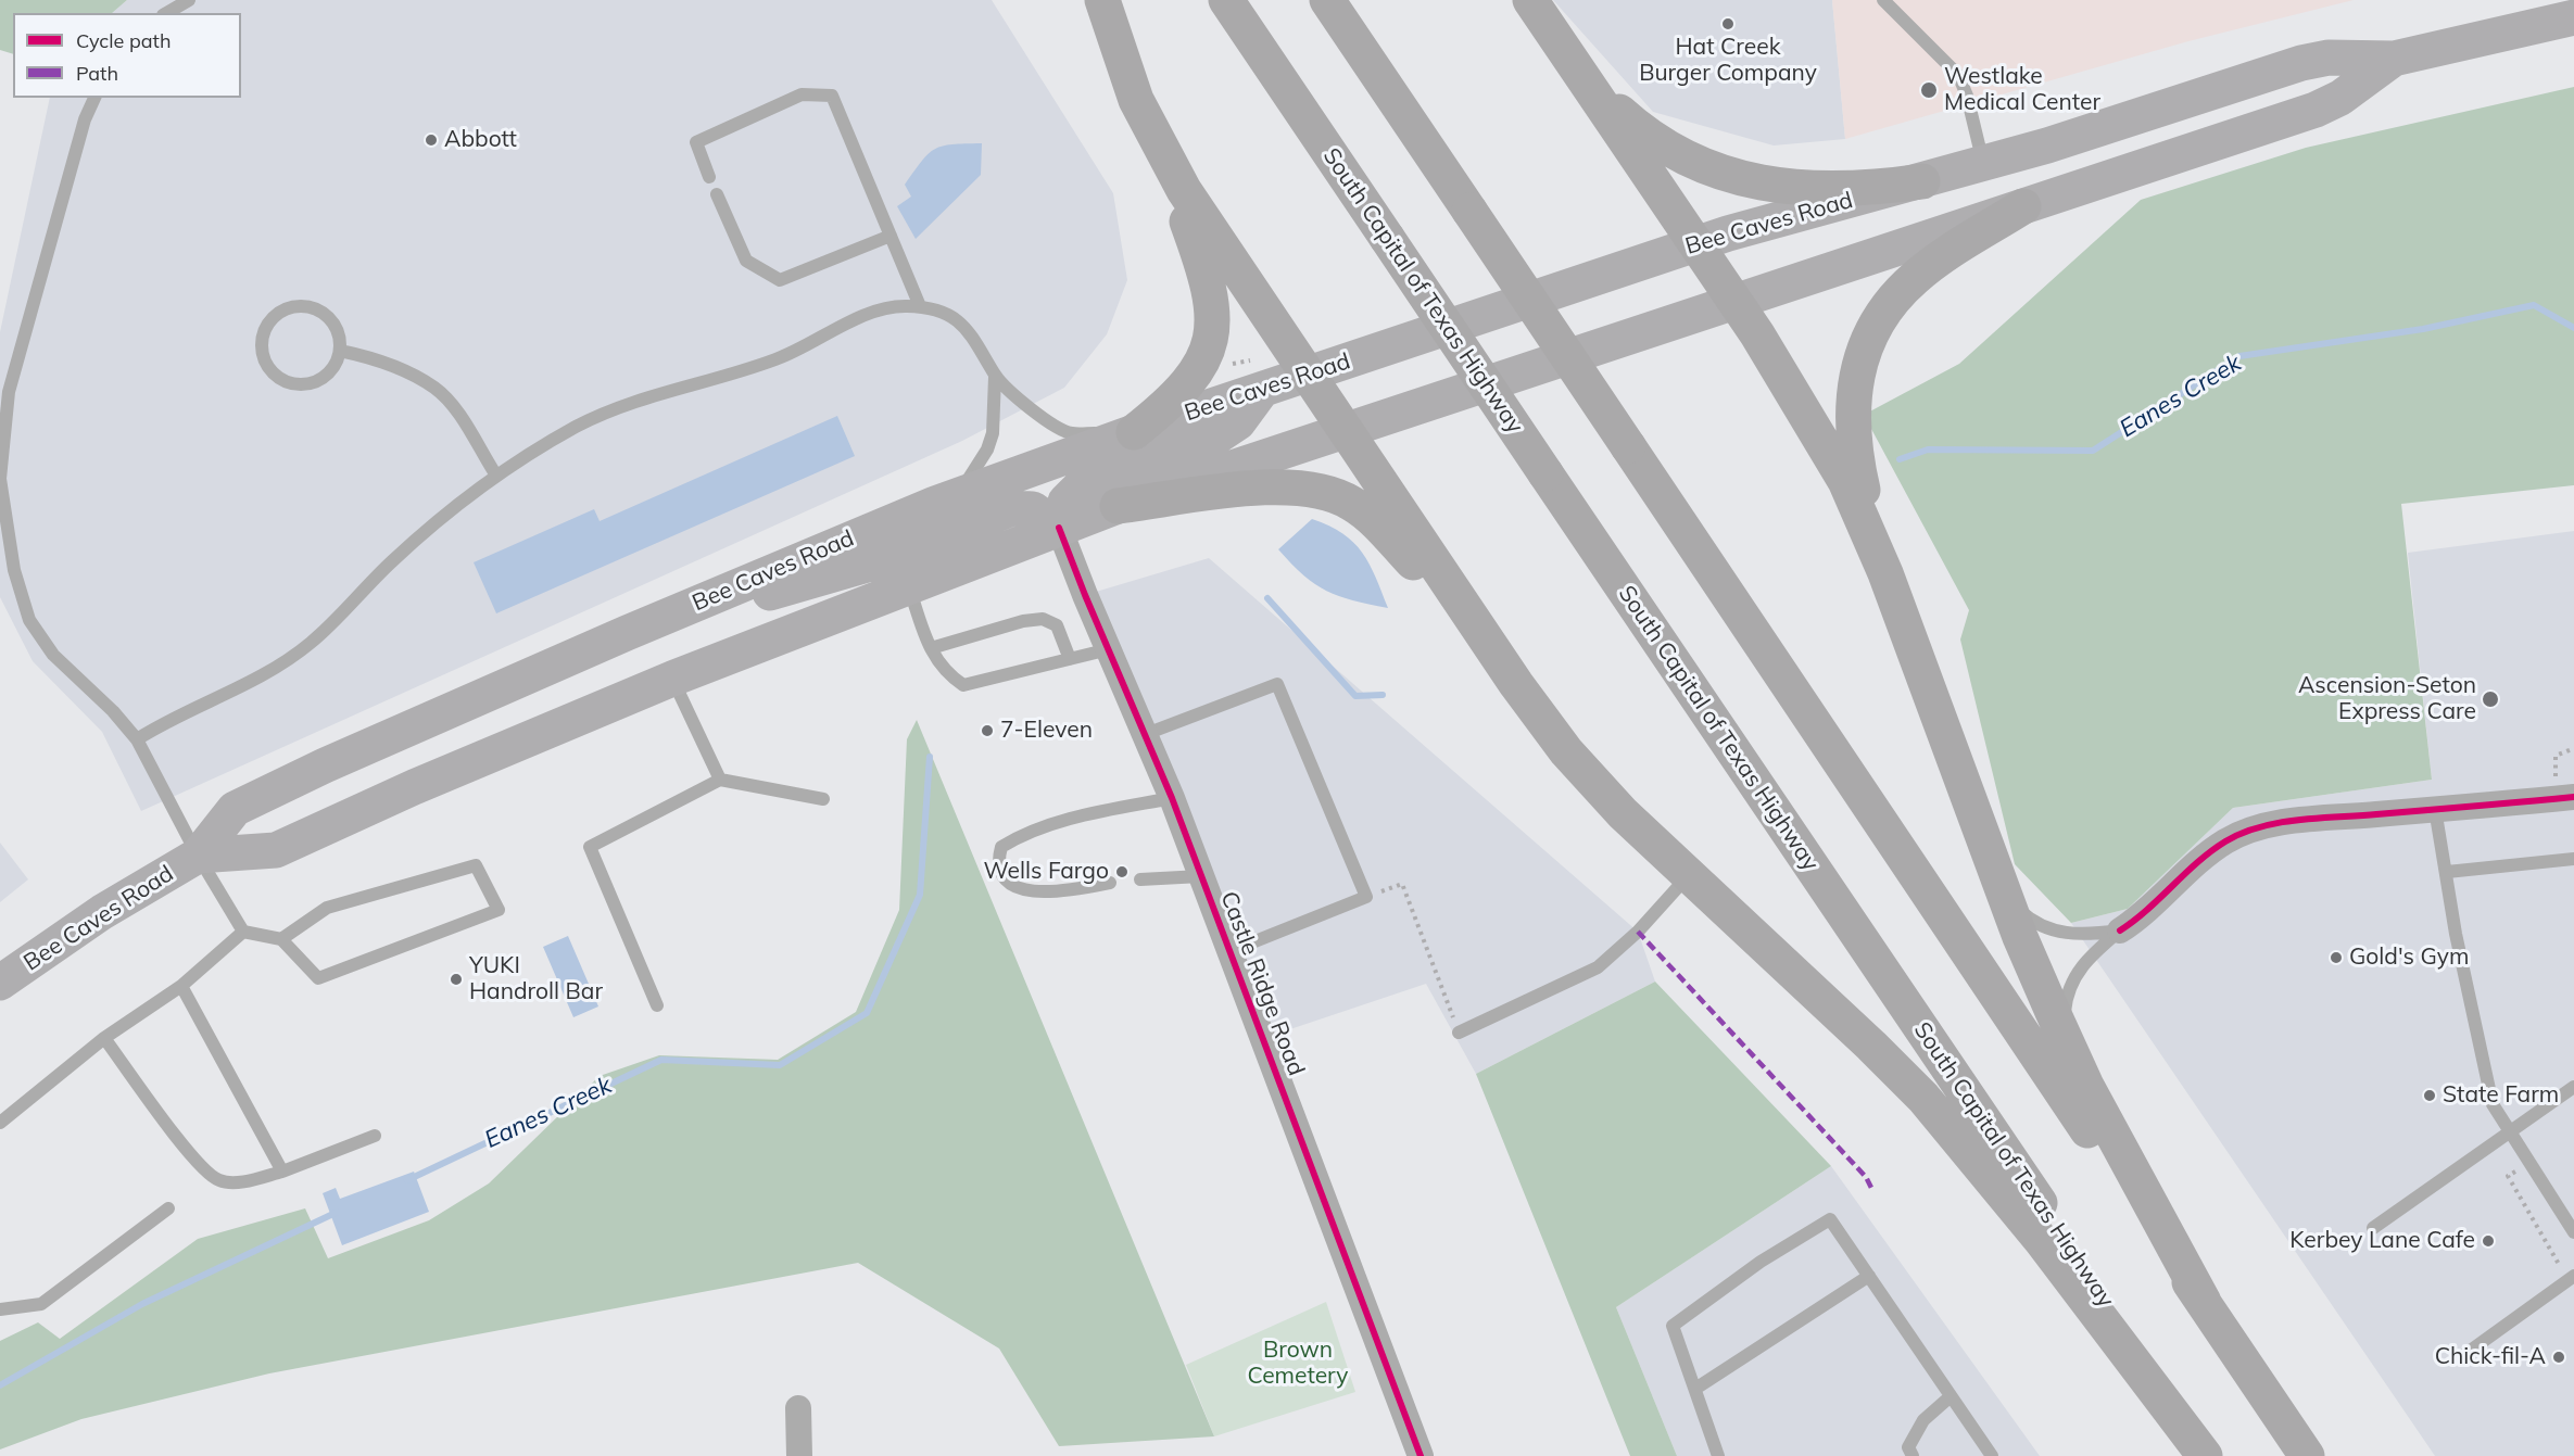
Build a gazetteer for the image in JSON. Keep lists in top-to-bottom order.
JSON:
{
  "streets": {
    "highway": ["South Capital of Texas Highway"],
    "main road": ["Bee Caves Road"],
    "street": ["Castle Ridge Road"]
  },
  "crossings": [
    ["Bee Caves Road", "Castle Ridge Road"]
  ],
  "water": ["Eanes Creek"],
  "parks": ["Brown Cemetery"],
  "places": [
    "Hat Creek Burger Company",
    "Westlake Medical Center",
    "Abbott",
    "Ascension-Seton Express Care",
    "7-Eleven",
    "Wells Fargo",
    "Gold's Gym",
    "YUKI Handroll Bar",
    "State Farm",
    "Kerbey Lane Cafe",
    "Chick-fil-A"
  ],
  "legend": ["Cycle path", "Path"]
}
